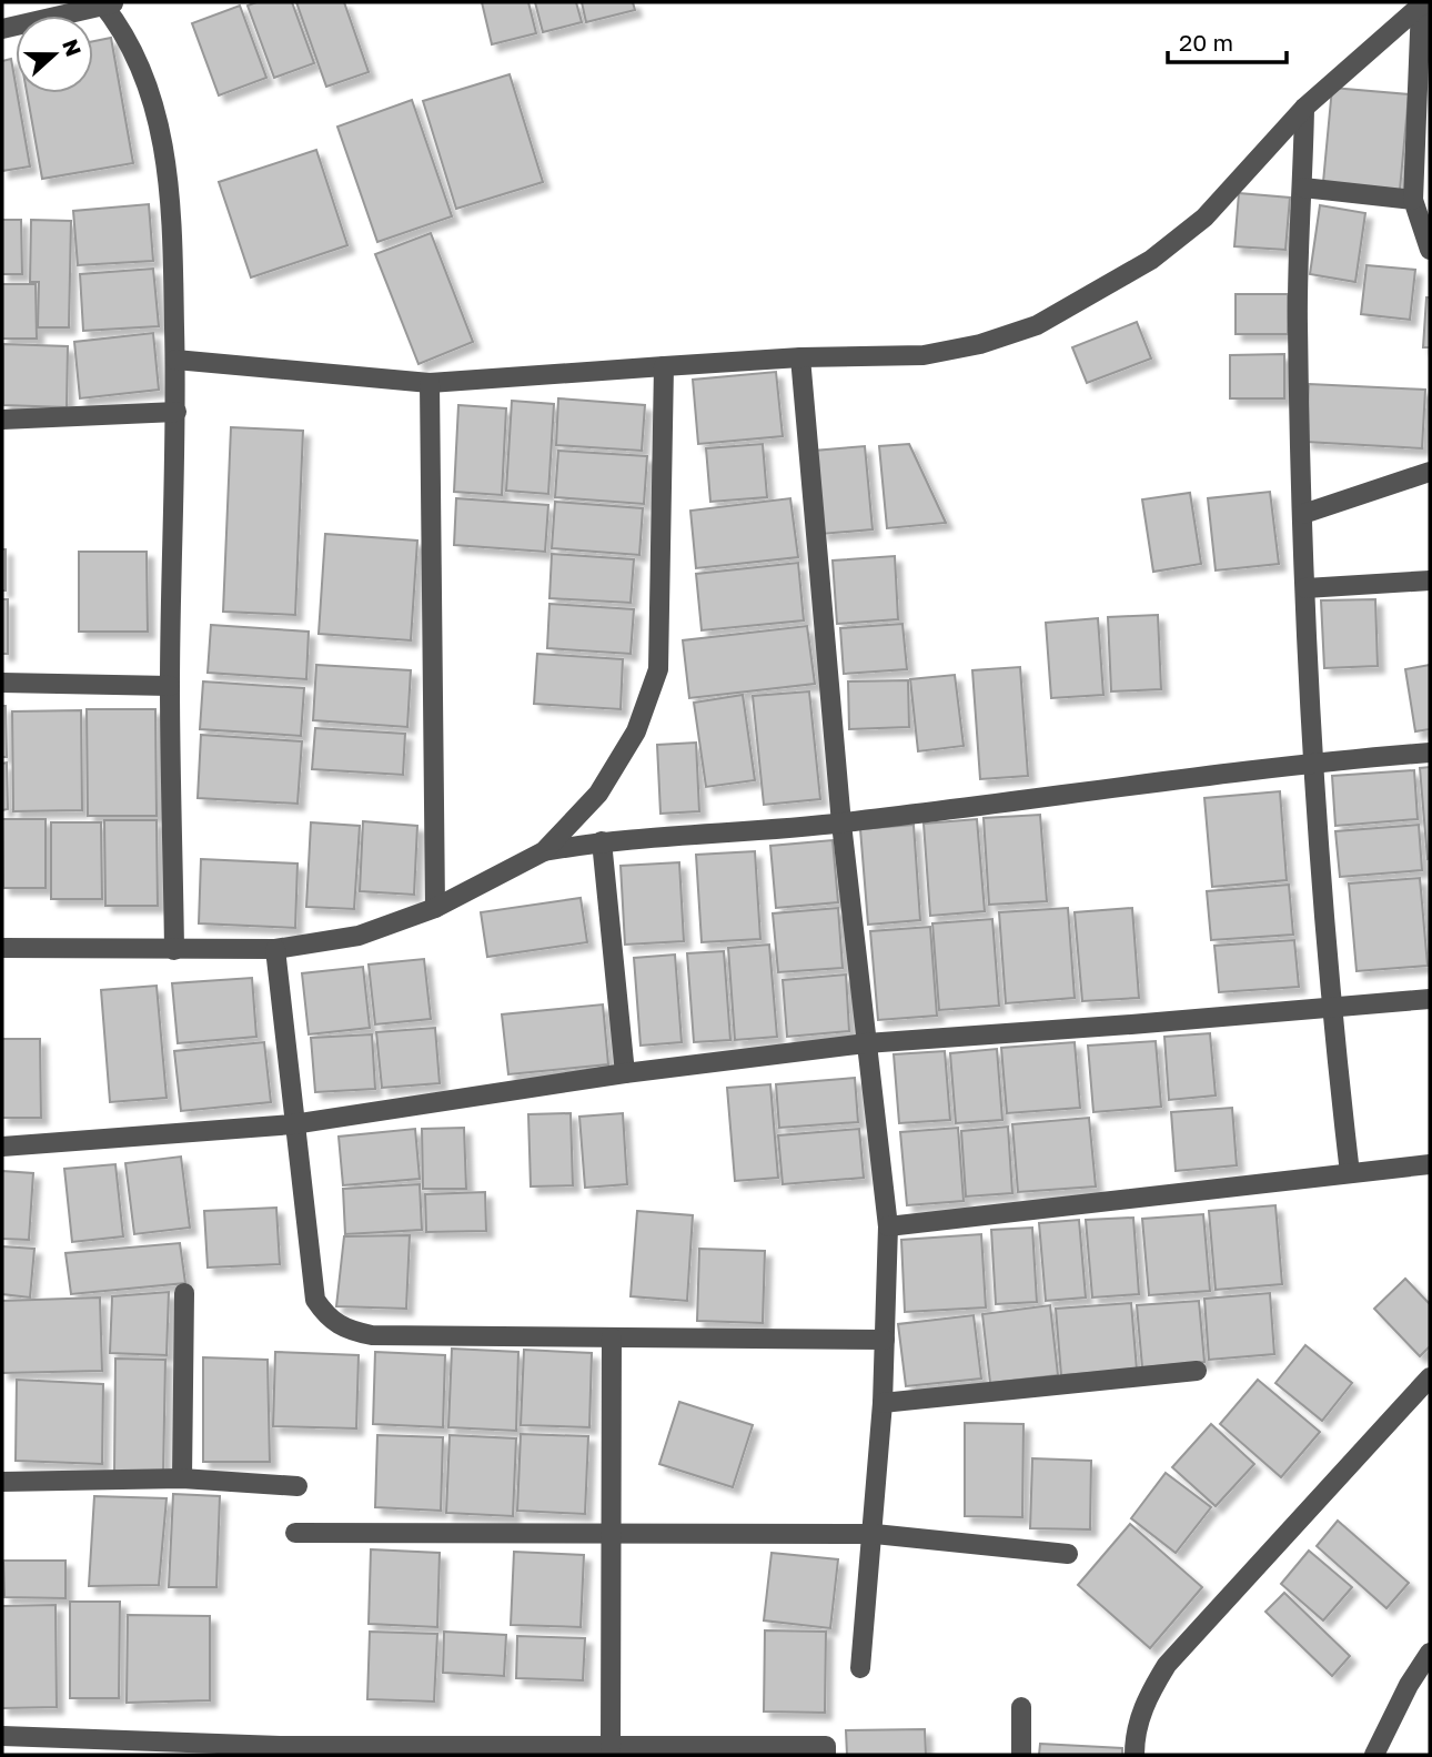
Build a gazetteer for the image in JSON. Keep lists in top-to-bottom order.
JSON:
{
  "scale_bar": "20 m",
  "north": "right"
}
